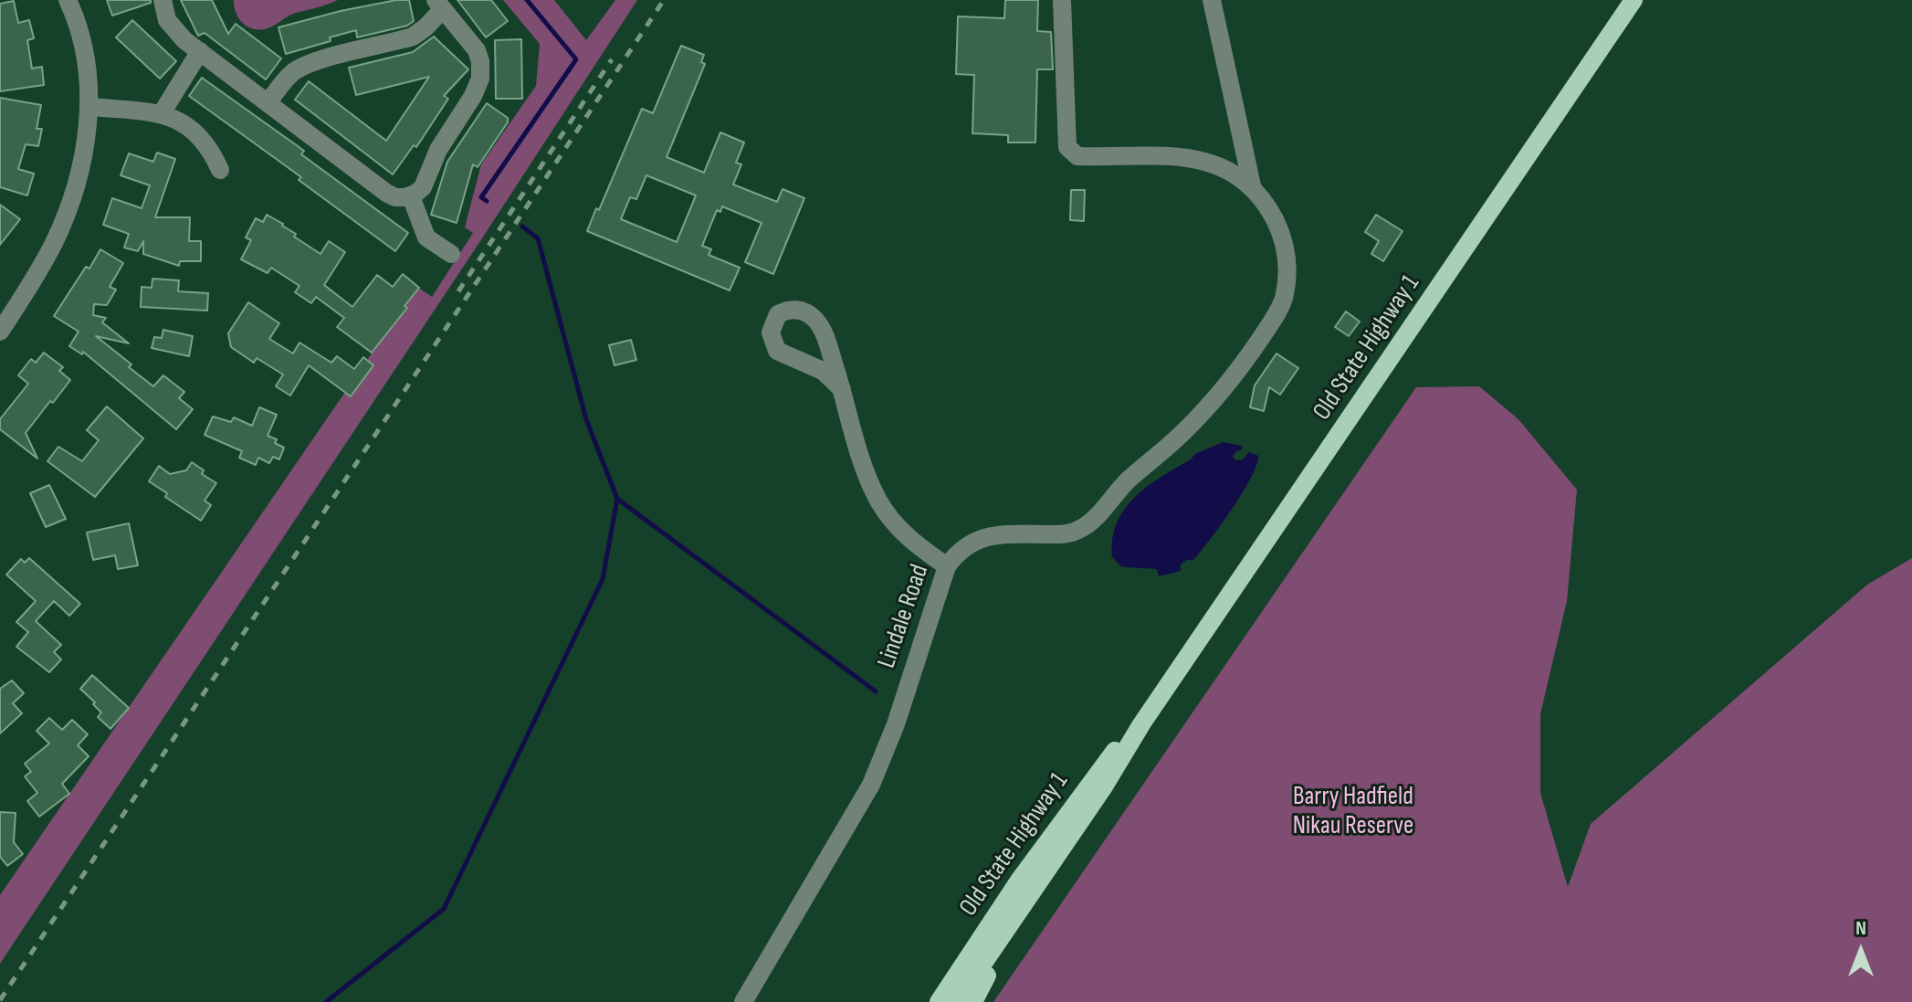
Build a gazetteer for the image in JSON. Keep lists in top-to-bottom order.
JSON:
{
  "streets": {
    "main road": ["Old State Highway 1"],
    "street": ["Lindale Road"]
  },
  "parks": ["Barry Hadfield Nikau Reserve"],
  "north": "top"
}
